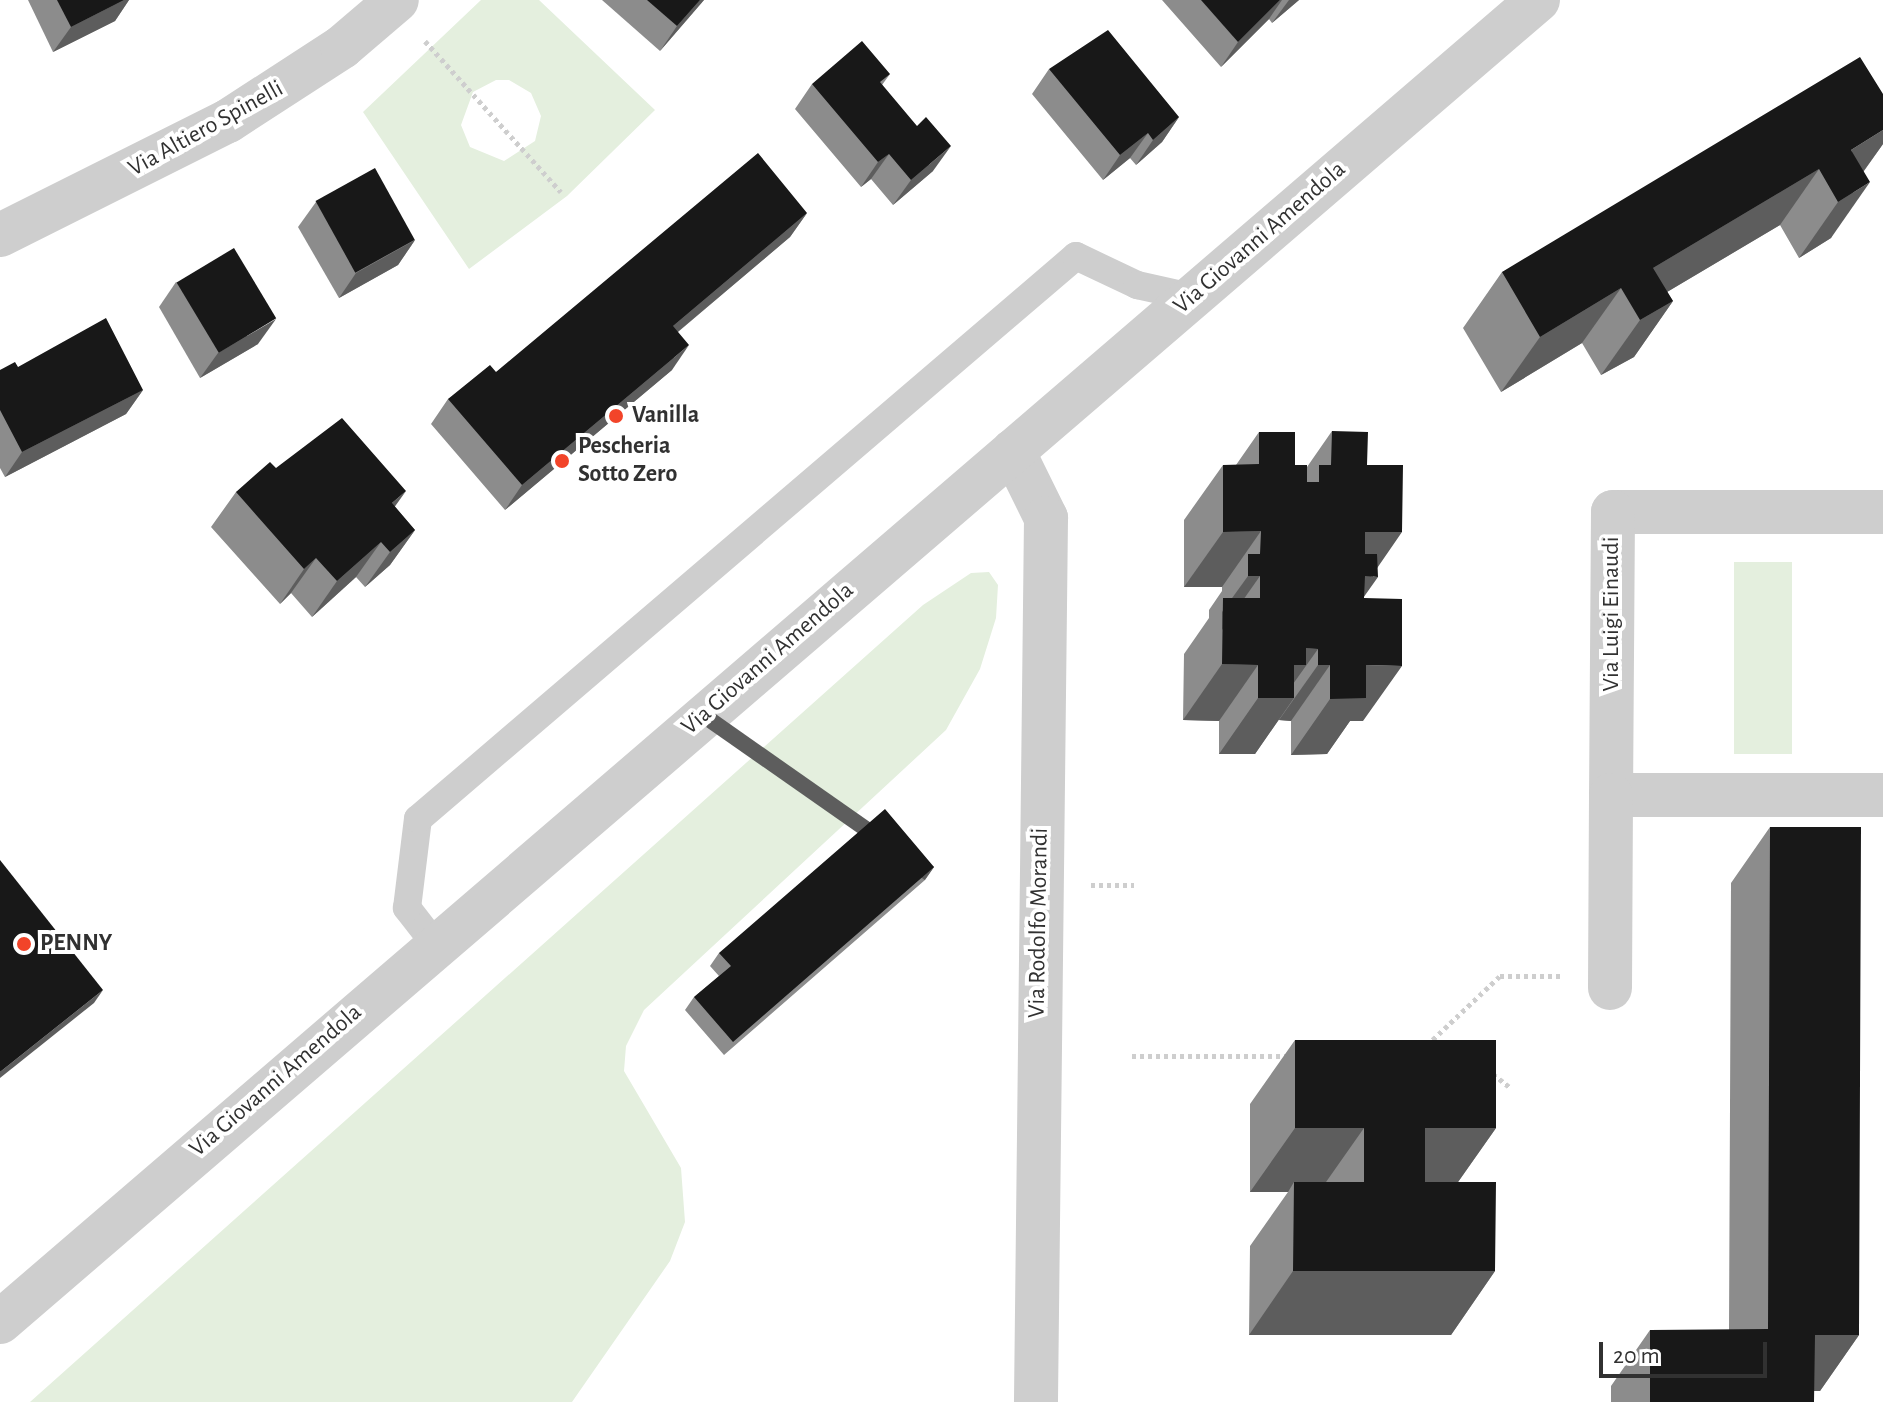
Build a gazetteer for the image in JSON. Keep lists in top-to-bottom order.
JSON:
{
  "streets": {
    "street": [
      "Via Altiero Spinelli",
      "Via Giovanni Amendola",
      "Via Luigi Einaudi",
      "Via Rodolfo Morandi"
    ]
  },
  "crossings": [
    ["Via Giovanni Amendola", "Via Rodolfo Morandi"]
  ],
  "places": ["Vanilla", "Pescheria Sotto Zero", "PENNY"],
  "scale_bar": "20 m"
}
